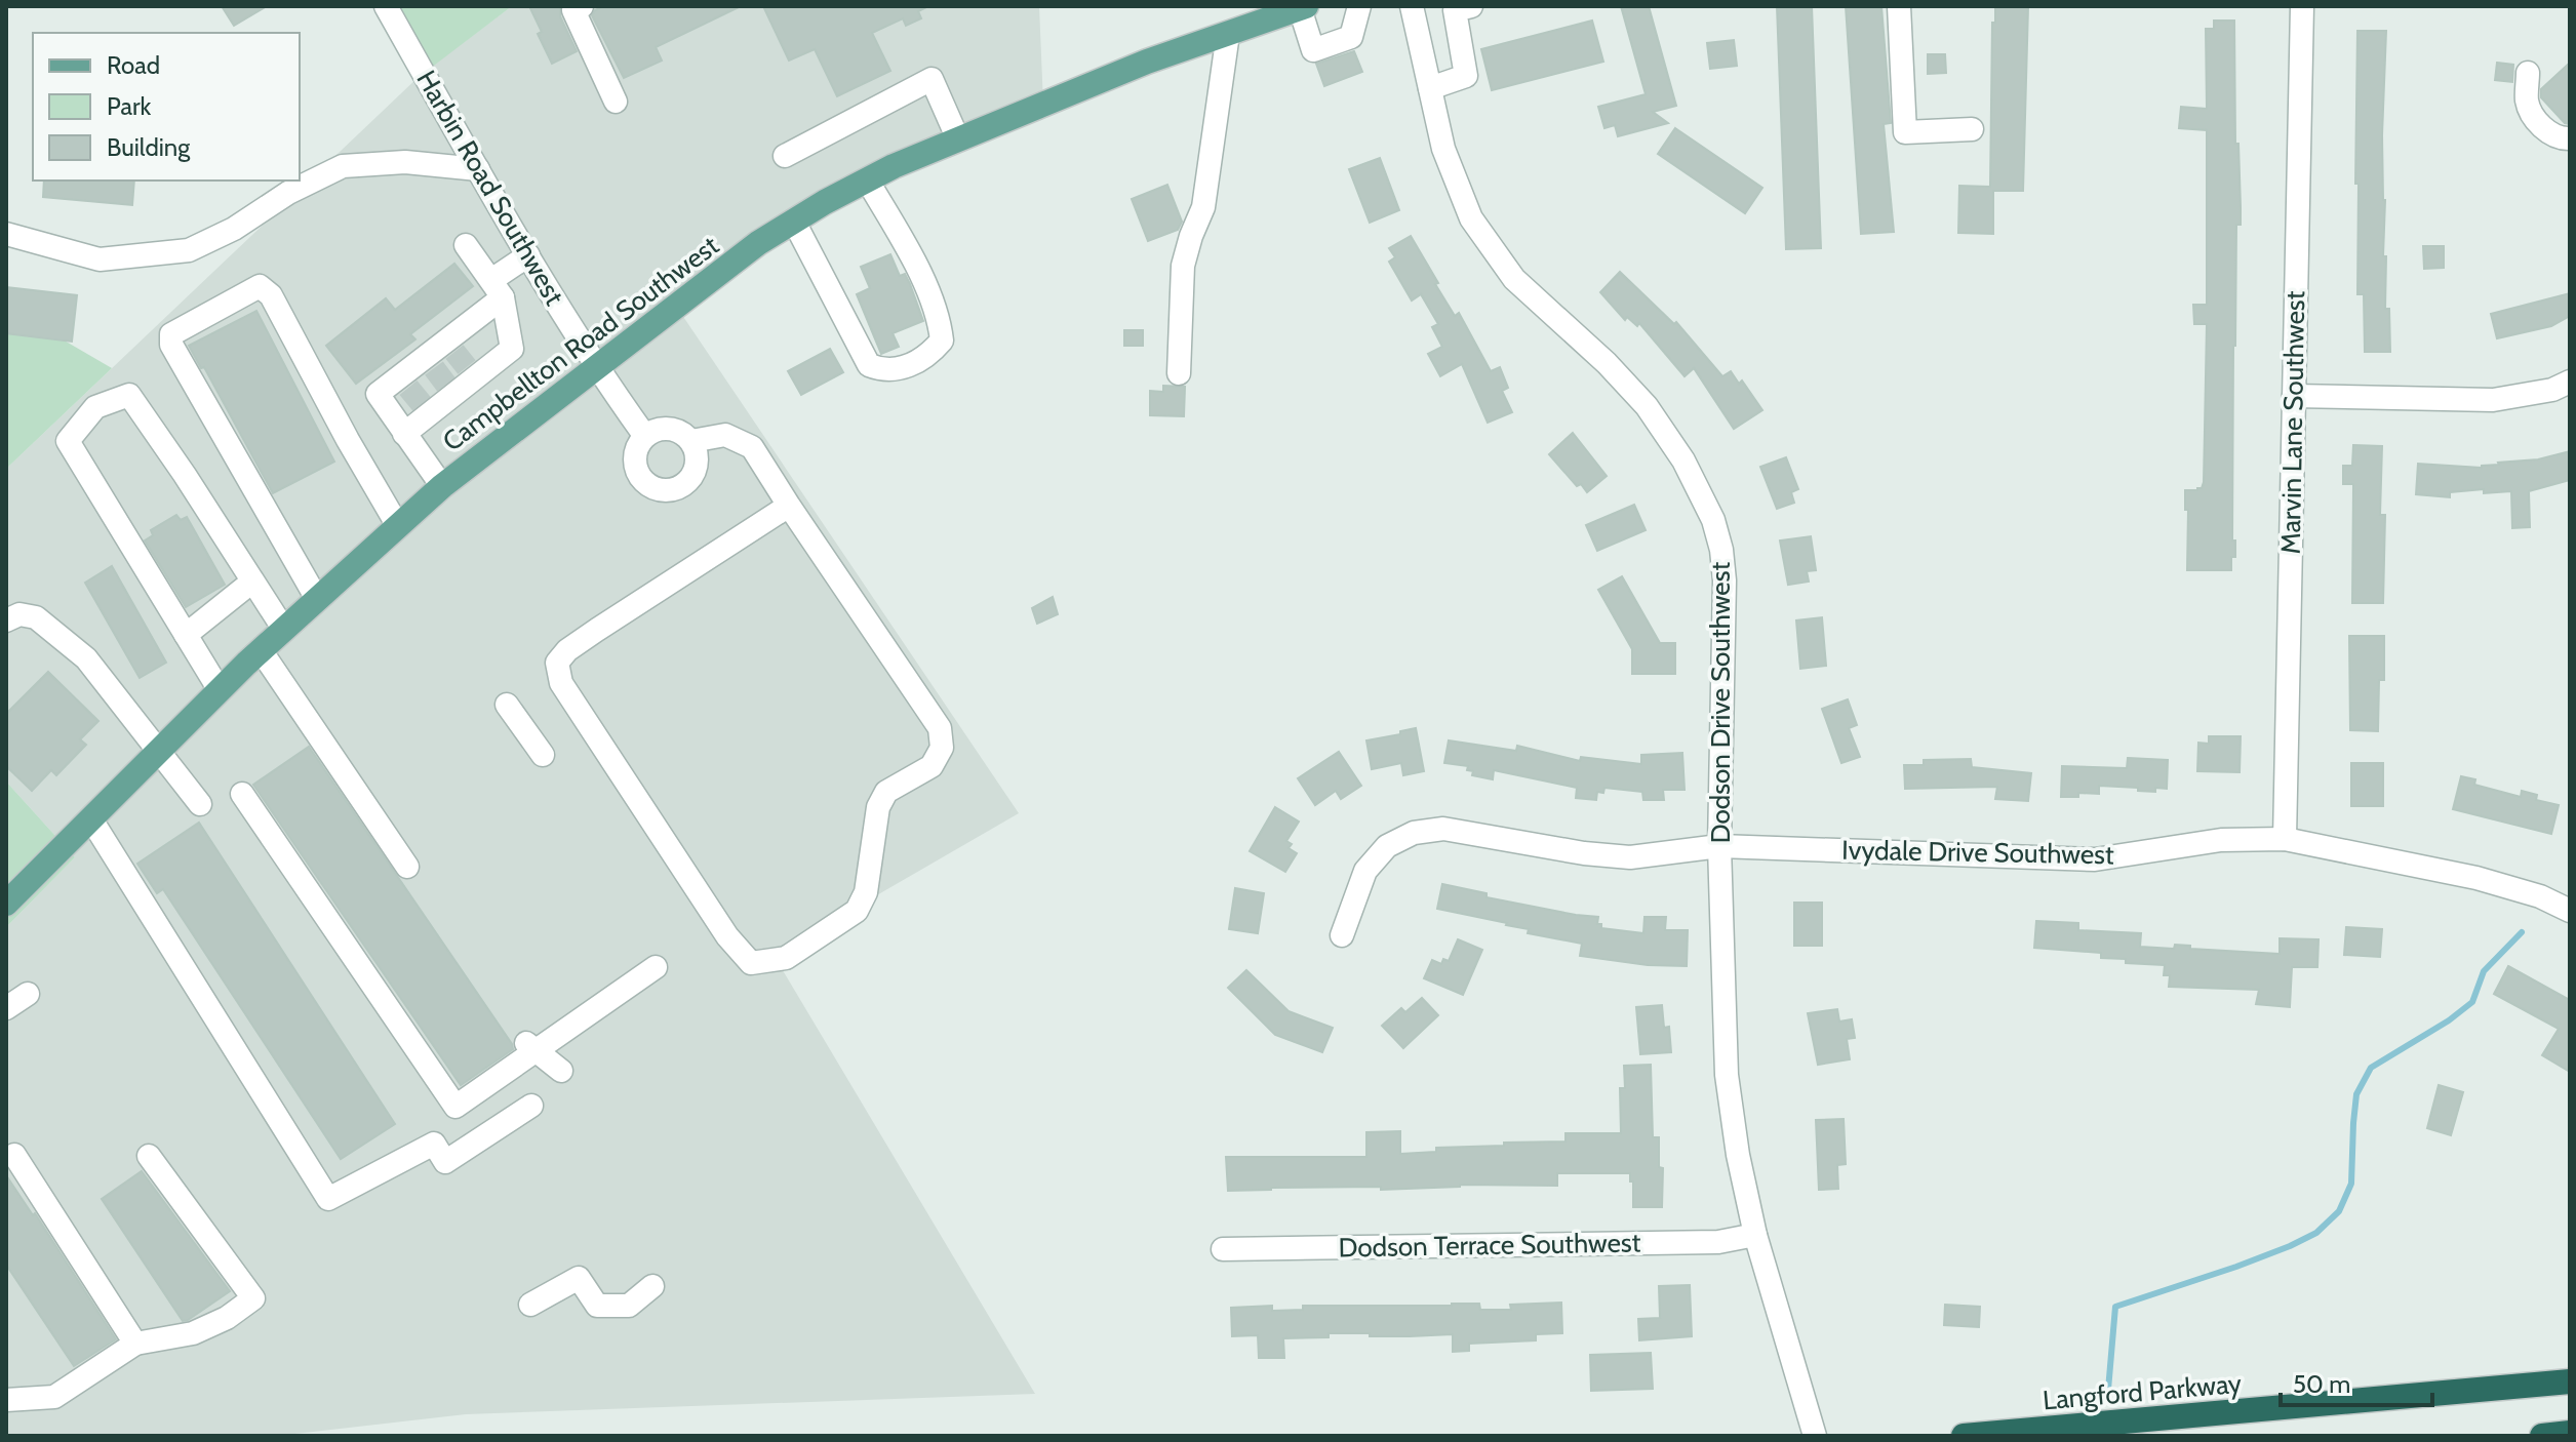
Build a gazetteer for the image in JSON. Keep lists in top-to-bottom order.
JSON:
{
  "streets": {
    "highway": ["Langford Parkway"],
    "main road": ["Campbellton Road Southwest"],
    "street": [
      "Harbin Road Southwest",
      "Marvin Lane Southwest",
      "Dodson Drive Southwest",
      "Ivydale Drive Southwest",
      "Dodson Terrace Southwest"
    ]
  },
  "crossings": [
    ["Harbin Road Southwest", "Campbellton Road Southwest"],
    ["Marvin Lane Southwest", "Ivydale Drive Southwest"],
    ["Dodson Drive Southwest", "Ivydale Drive Southwest"],
    ["Dodson Drive Southwest", "Dodson Terrace Southwest"]
  ],
  "legend": ["Road", "Park", "Building"],
  "scale_bar": "50 m"
}
